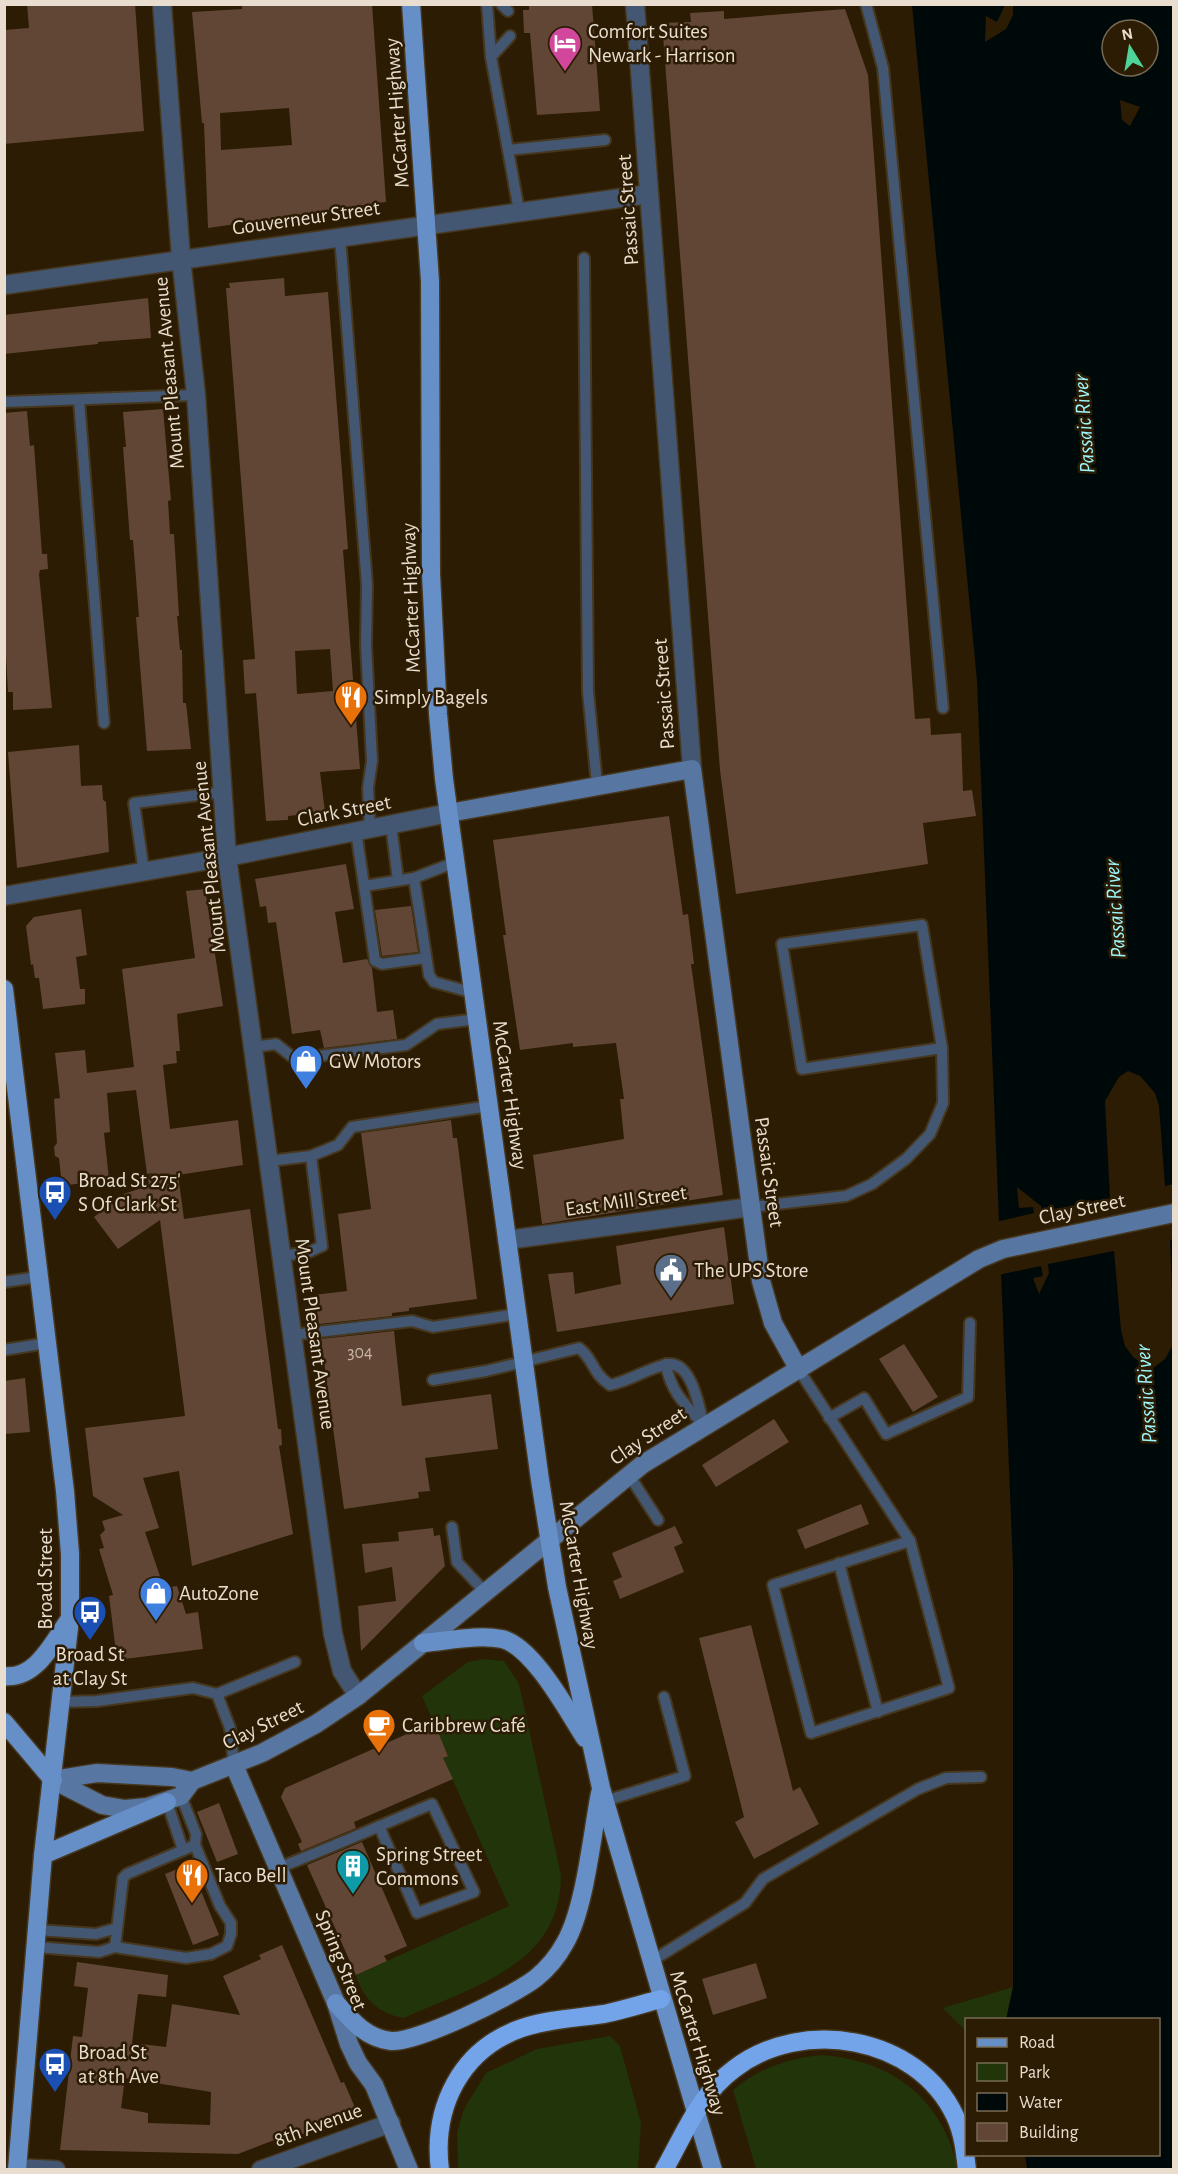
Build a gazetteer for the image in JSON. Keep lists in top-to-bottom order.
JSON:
{
  "streets": {
    "main road": [
      "McCarter Highway",
      "Passaic Street",
      "Clark Street",
      "Clay Street",
      "Broad Street",
      "Spring Street"
    ],
    "street": [
      "Gouverneur Street",
      "Mount Pleasant Avenue",
      "East Mill Street",
      "8th Avenue"
    ]
  },
  "crossings": [
    ["McCarter Highway", "Gouverneur Street"],
    ["McCarter Highway", "Clark Street"],
    ["McCarter Highway", "East Mill Street"],
    ["McCarter Highway", "Clay Street"],
    ["Passaic Street", "Gouverneur Street"],
    ["Passaic Street", "Clark Street"],
    ["Passaic Street", "East Mill Street"],
    ["Passaic Street", "Clay Street"],
    ["Gouverneur Street", "Mount Pleasant Avenue"],
    ["Mount Pleasant Avenue", "Clark Street"],
    ["Mount Pleasant Avenue", "Clay Street"],
    ["Clay Street", "Broad Street"],
    ["Clay Street", "Spring Street"],
    ["Spring Street", "8th Avenue"]
  ],
  "water": ["Passaic River"],
  "places": {
    "hotel": ["Comfort Suites Newark - Harrison"],
    "restaurant": ["Simply Bagels", "Taco Bell"],
    "shop": ["GW Motors", "AutoZone"],
    "bus stop": ["Broad St 275' S Of Clark St", "Broad St at Clay St", "Broad St at 8th Ave"],
    "public building": ["The UPS Store"],
    "cafe": ["Caribbrew Café"],
    "building": ["Spring Street Commons"]
  },
  "house_numbers": ["304"],
  "legend": [
    "Road",
    "Park",
    "Water",
    "Building"
  ],
  "north": "top"
}
